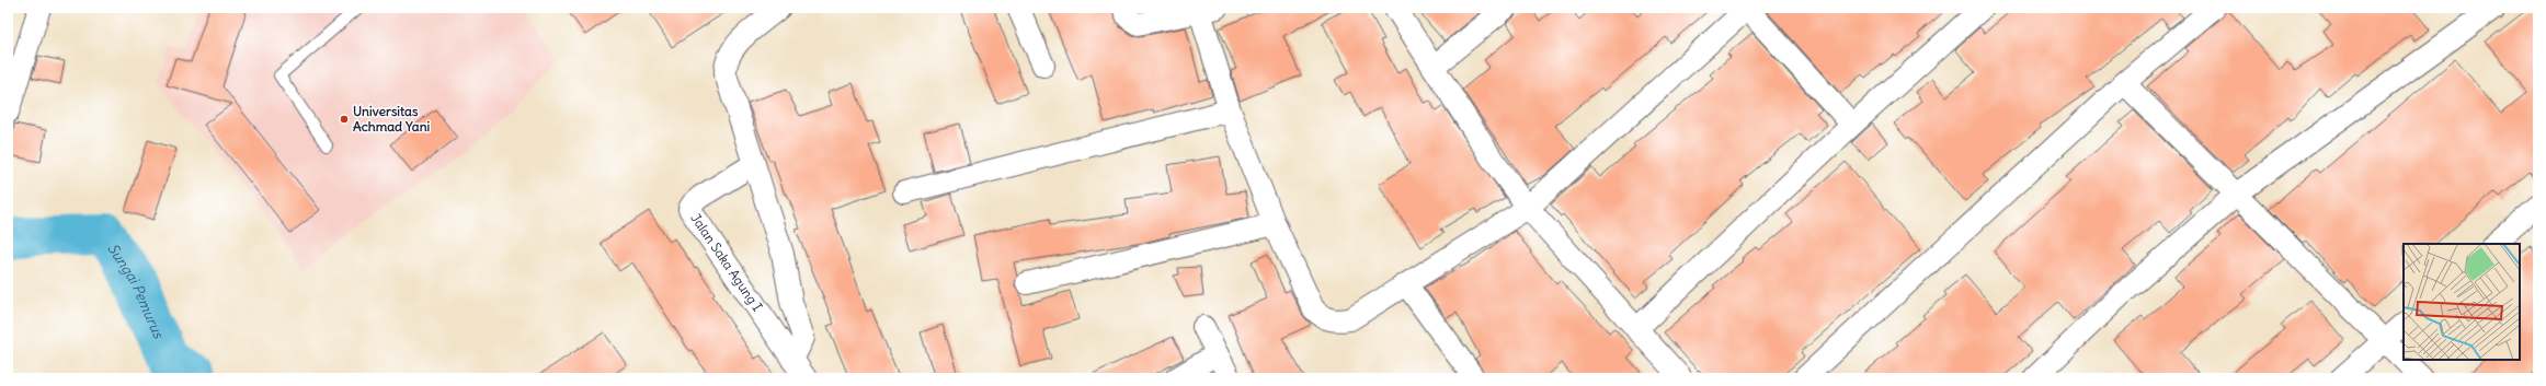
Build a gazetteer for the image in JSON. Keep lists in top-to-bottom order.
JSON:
{
  "streets": {
    "street": ["Jalan Saka Agung I"]
  },
  "water": ["Sungai Pemurus"],
  "places": ["Universitas Achmad Yani"]
}
